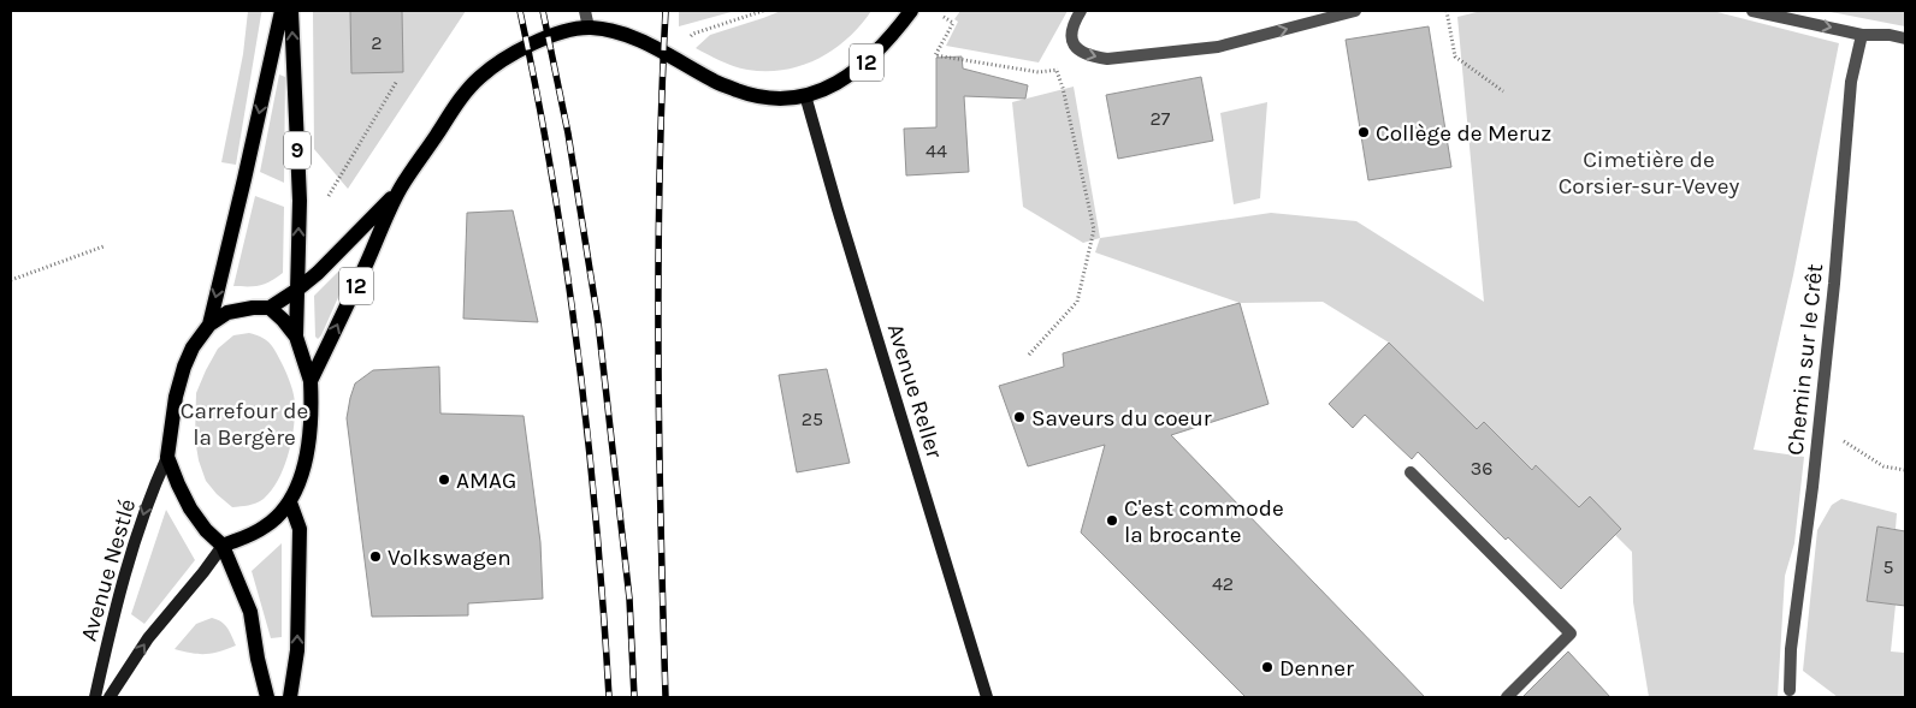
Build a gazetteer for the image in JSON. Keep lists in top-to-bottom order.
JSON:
{
  "streets": {
    "main road": ["12", "9"],
    "street": ["Chemin sur le Crêt", "Avenue Reller", "Avenue Nestlé"]
  },
  "crossings": [
    ["12", "9"],
    ["12", "Avenue Reller"],
    ["12", "Avenue Nestlé"],
    ["9", "Avenue Nestlé"]
  ],
  "parks": ["Cimetière de Corsier-sur-Vevey", "Carrefour de la Bergère"],
  "places": [
    "Collège de Meruz",
    "Saveurs du coeur",
    "AMAG",
    "C'est commode la brocante",
    "Volkswagen",
    "Denner"
  ],
  "house_numbers": [
    "2",
    "27",
    "44",
    "25",
    "36",
    "5",
    "42"
  ]
}
